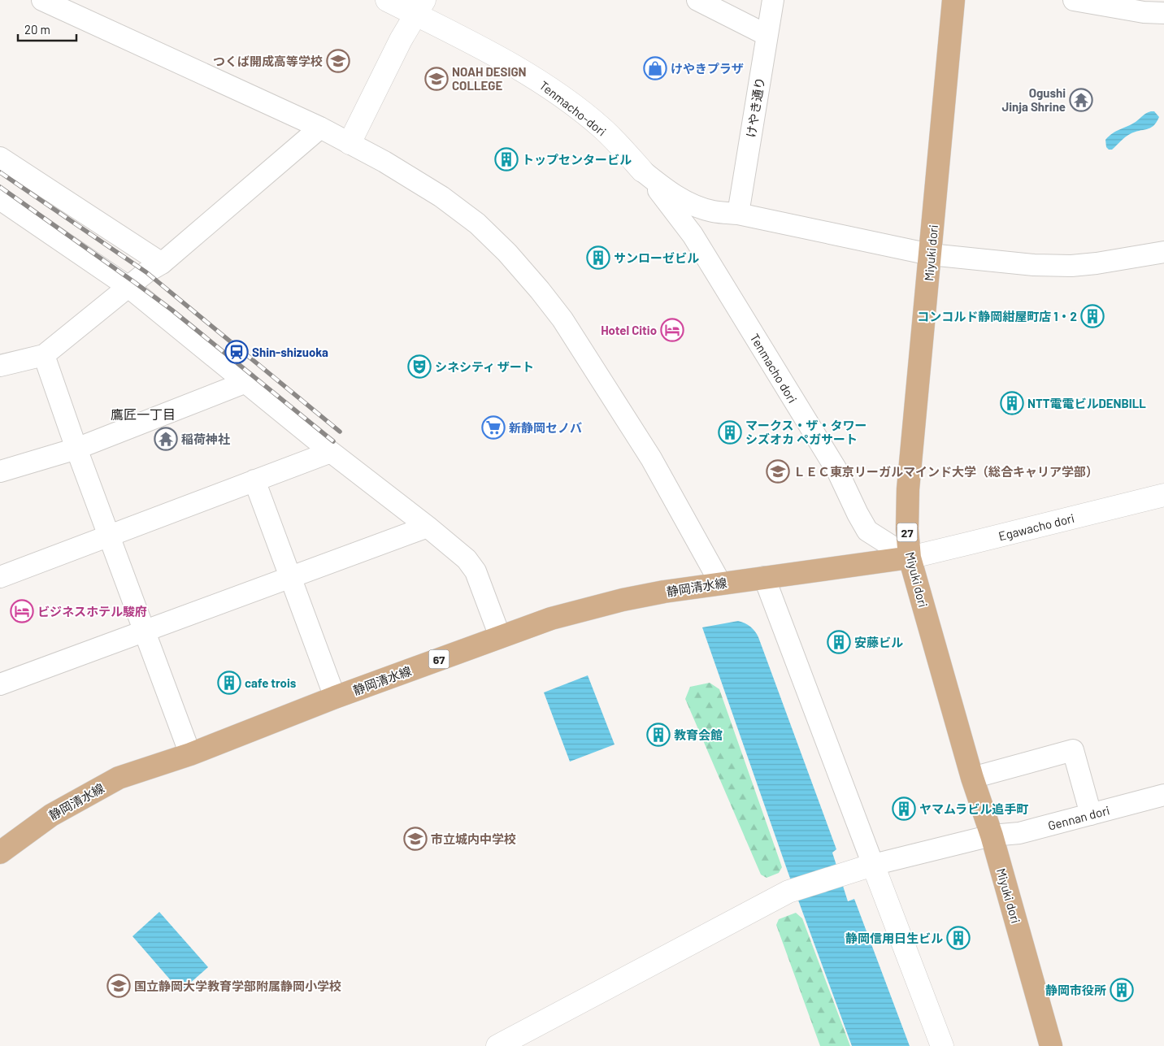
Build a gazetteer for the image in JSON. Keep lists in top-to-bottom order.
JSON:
{
  "streets": {
    "main road": [
      "Miyuki dori",
      "27",
      "静岡清水線",
      "67"
    ],
    "street": [
      "けやき通り",
      "Tenmacho-dori",
      "Tenmacho dori",
      "Egawacho dori",
      "Gennan dori"
    ]
  },
  "crossings": [
    ["Tenmacho-dori", "Tenmacho dori"],
    ["Miyuki dori", "Tenmacho dori"],
    ["Miyuki dori", "Egawacho dori"],
    ["Miyuki dori", "静岡清水線"],
    ["Miyuki dori", "Gennan dori"],
    ["Tenmacho dori", "Egawacho dori"],
    ["Tenmacho dori", "静岡清水線"],
    ["Egawacho dori", "静岡清水線"]
  ],
  "districts": ["鷹匠一丁目"],
  "places": {
    "school or university": [
      "つくば開成高等学校",
      "NOAH DESIGN COLLEGE",
      "ＬＥＣ東京リーガルマインド大学（総合キャリア学部）",
      "市立城内中学校",
      "国立静岡大学教育学部附属静岡小学校"
    ],
    "shop": ["けやきプラザ"],
    "temple": ["Ogushi Jinja Shrine", "稲荷神社"],
    "building": [
      "トップセンタービル",
      "サンローゼビル",
      "コンコルド静岡紺屋町店 1・2",
      "NTT電電ビルDENBILL",
      "マークス・ザ・タワー シズオカ ペガサート",
      "安藤ビル",
      "cafe trois",
      "教育会館",
      "ヤマムラビル追手町",
      "静岡信用日生ビル",
      "静岡市役所"
    ],
    "hotel": ["Hotel Citio", "ビジネスホテル駿府"],
    "station": ["Shin-shizuoka"],
    "theatre": ["シネシティ ザート"],
    "supermarket": ["新静岡セノバ"]
  },
  "scale_bar": "20 m"
}
